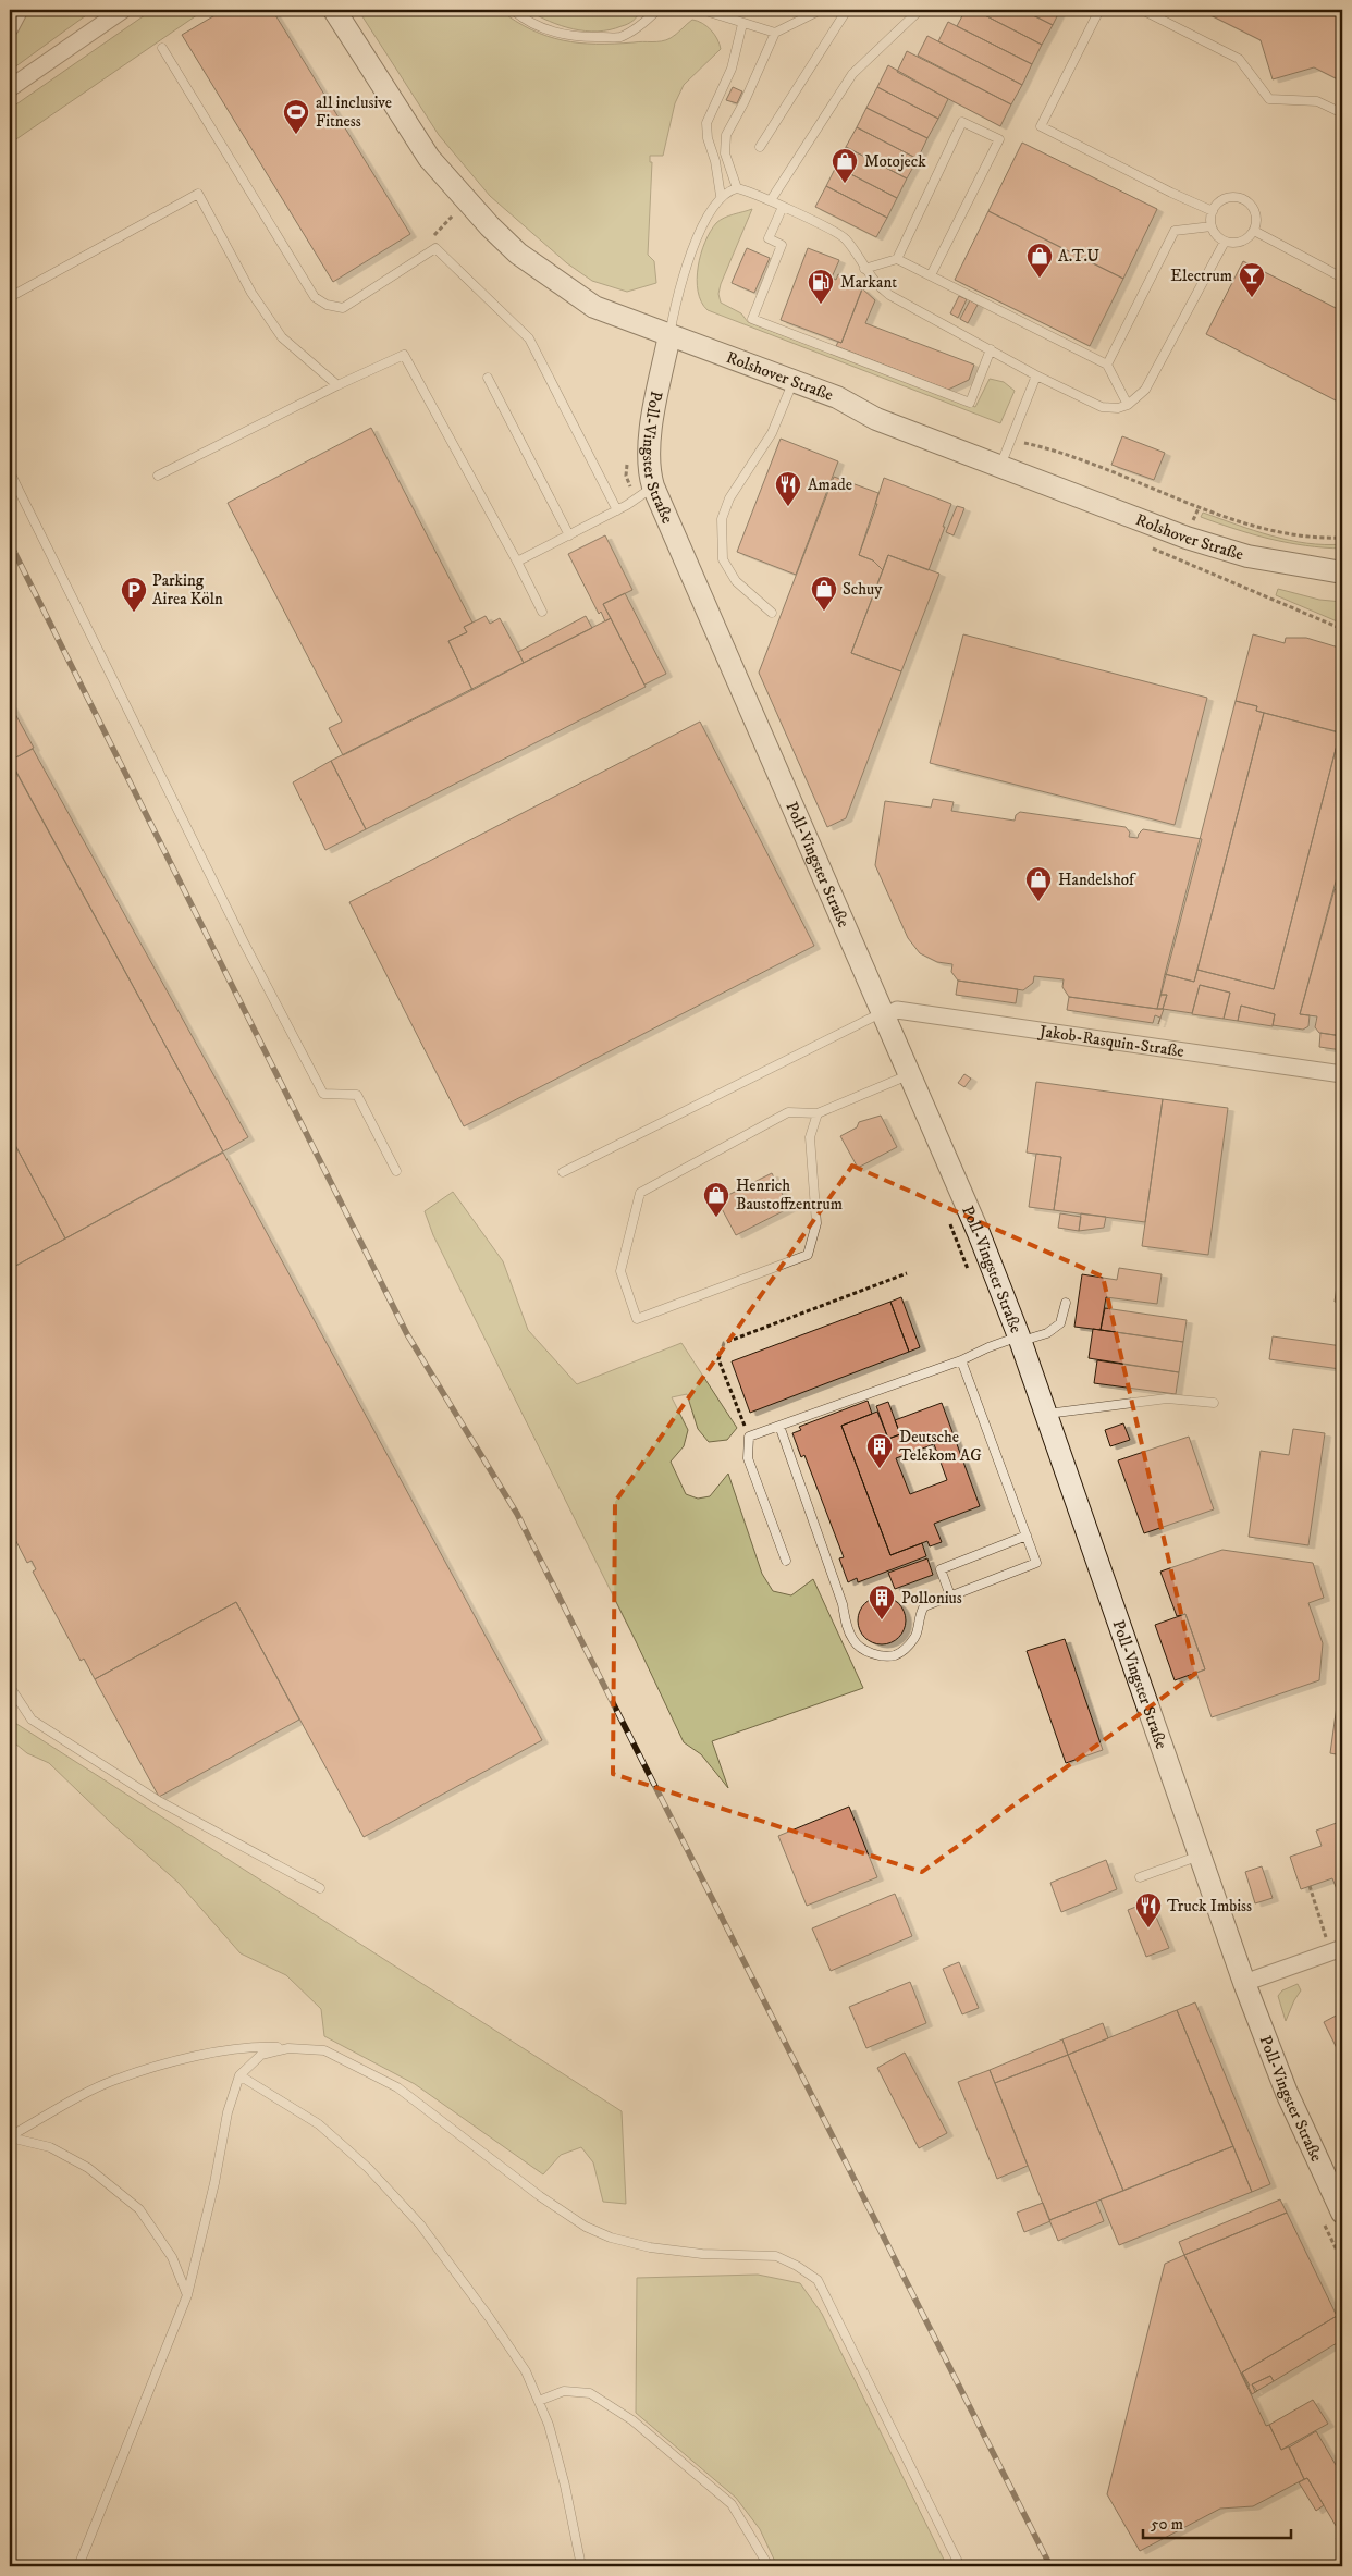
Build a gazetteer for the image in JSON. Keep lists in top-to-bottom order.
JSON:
{
  "streets": {
    "street": ["Rolshover Straße", "Poll-Vingster Straße", "Jakob-Rasquin-Straße"]
  },
  "crossings": [
    ["Rolshover Straße", "Poll-Vingster Straße"],
    ["Poll-Vingster Straße", "Jakob-Rasquin-Straße"]
  ],
  "places": {
    "sports": ["all inclusive Fitness"],
    "shop": [
      "Motojeck",
      "A.T.U",
      "Schuy",
      "Handelshof",
      "Henrich Baustoffzentrum"
    ],
    "bar": ["Electrum"],
    "fuel station": ["Markant"],
    "restaurant": ["Amade", "Truck Imbiss"],
    "parking": ["Parking Airea Köln"],
    "building": ["Deutsche Telekom AG", "Pollonius"]
  },
  "scale_bar": "50 m"
}
